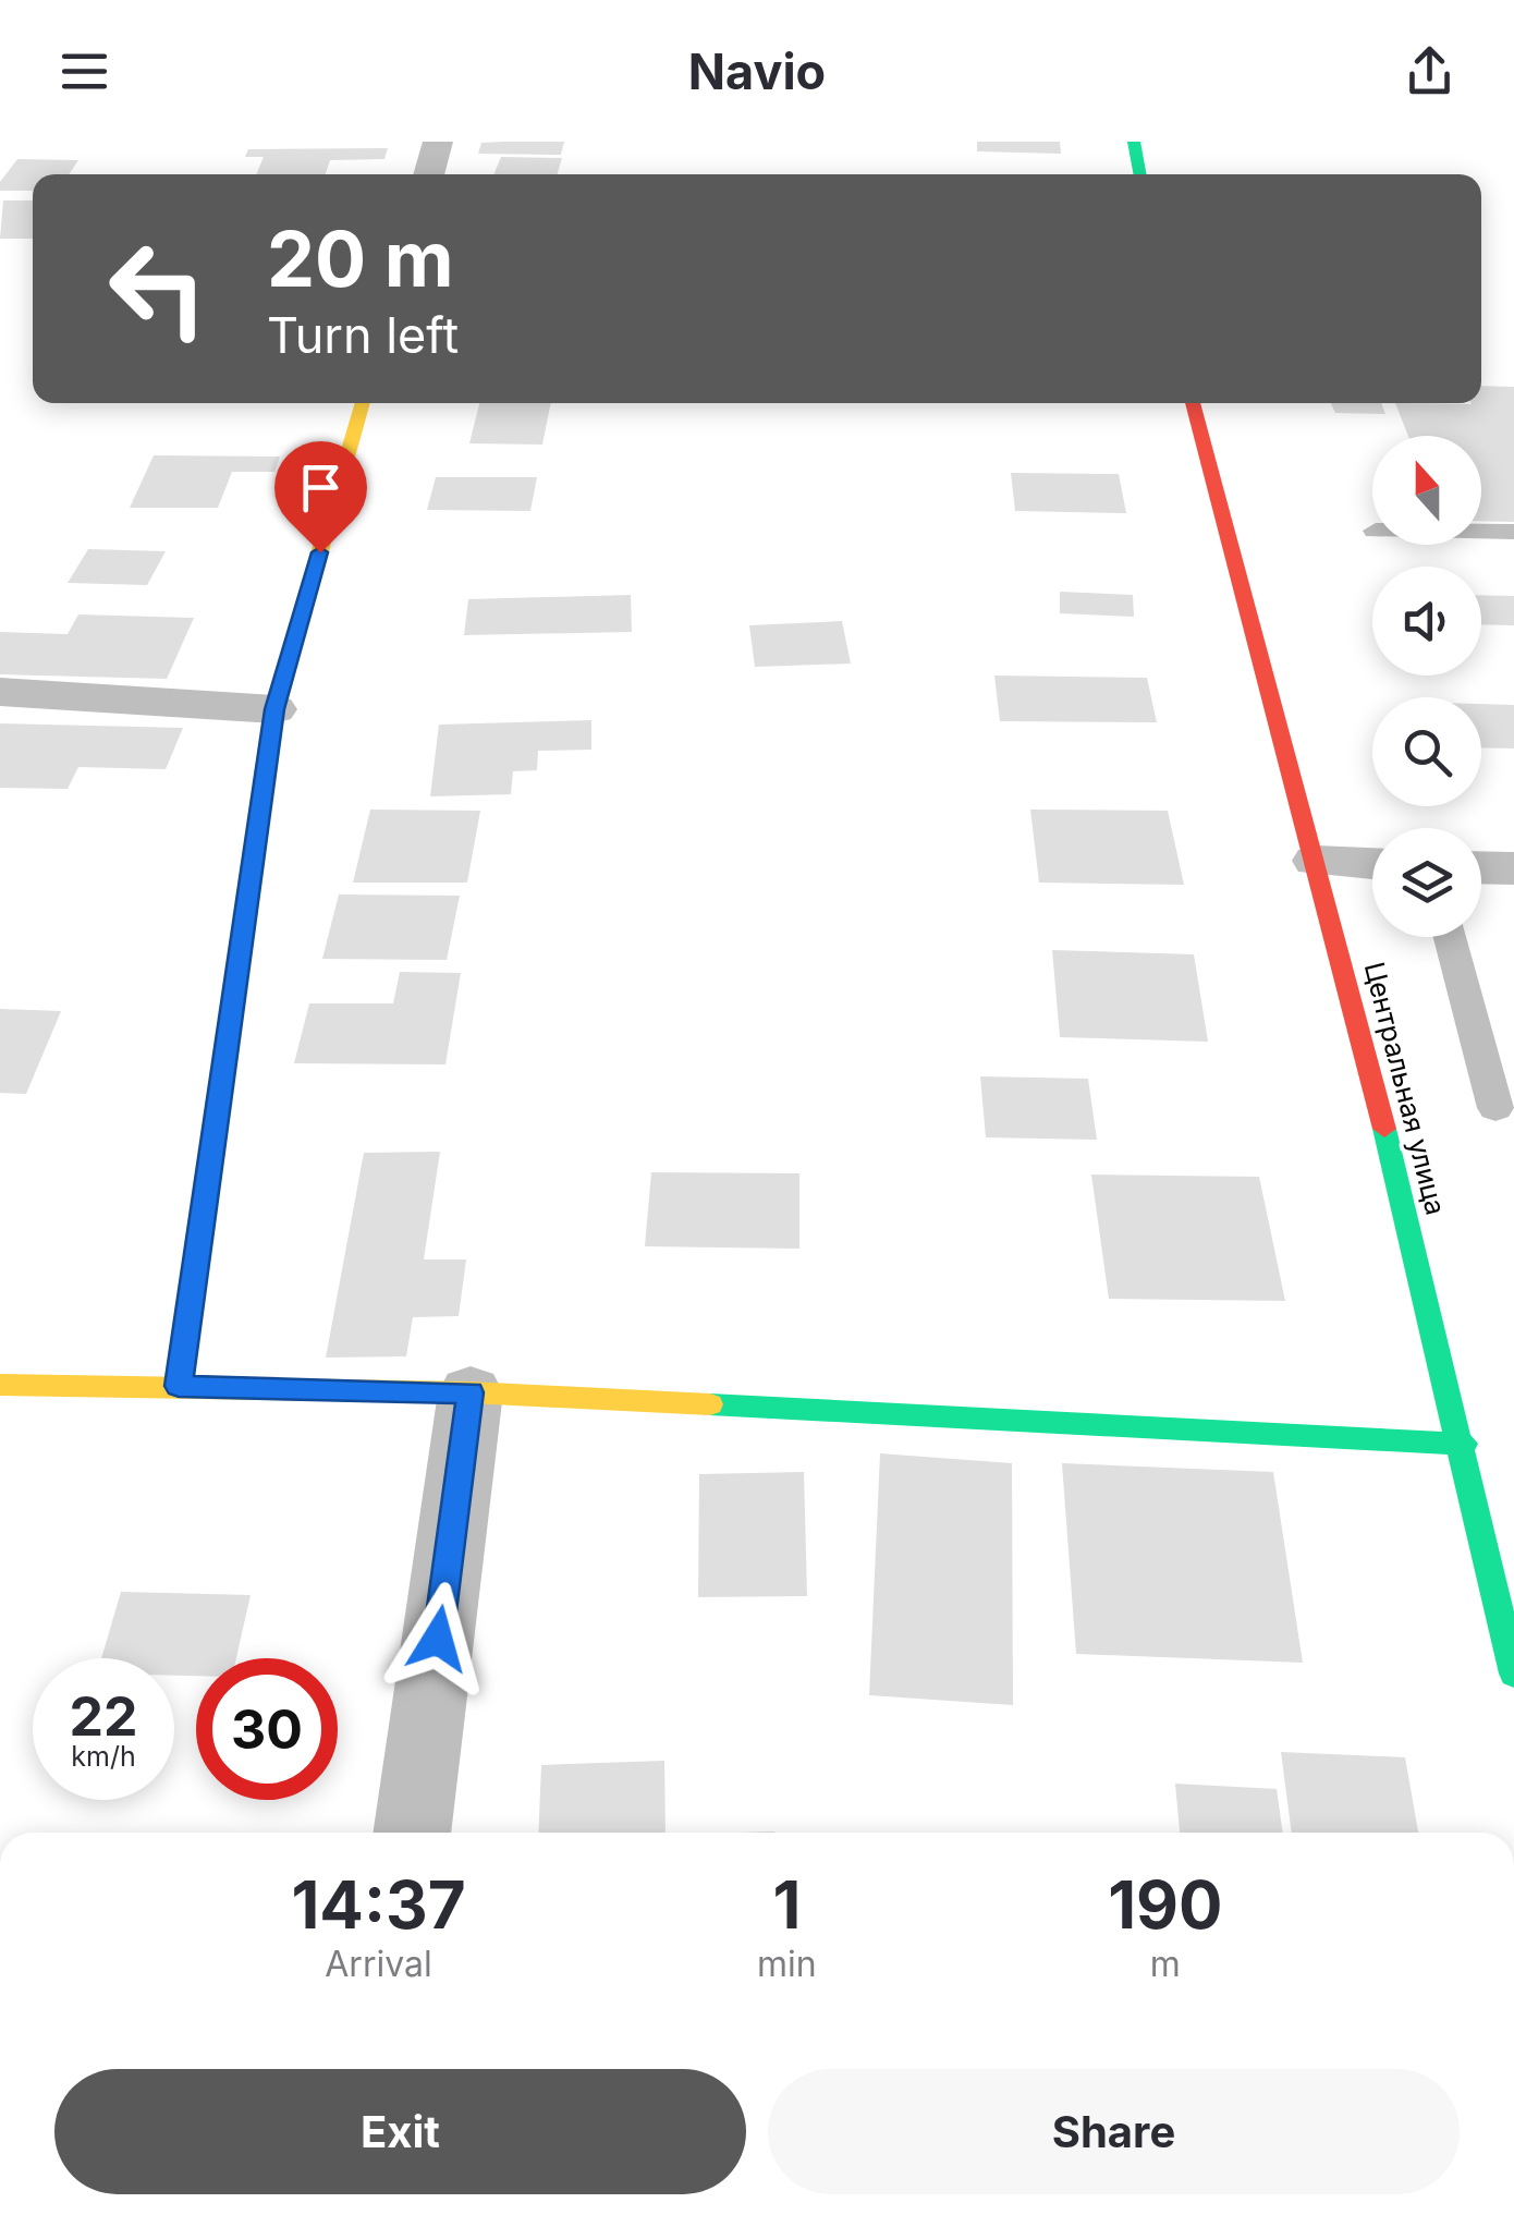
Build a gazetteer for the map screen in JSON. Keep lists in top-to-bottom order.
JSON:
{
  "streets": {
    "street": ["Центральная улица"]
  },
  "north": "top",
  "page": {
    "header": "Navio",
    "turn": ["20 m", "Turn left"],
    "speed": "22 km/h",
    "limit": "30",
    "eta": [
      "14:37",
      "Arrival",
      "1",
      "min",
      "190",
      "m"
    ],
    "buttons": ["Exit", "Share"]
  }
}
